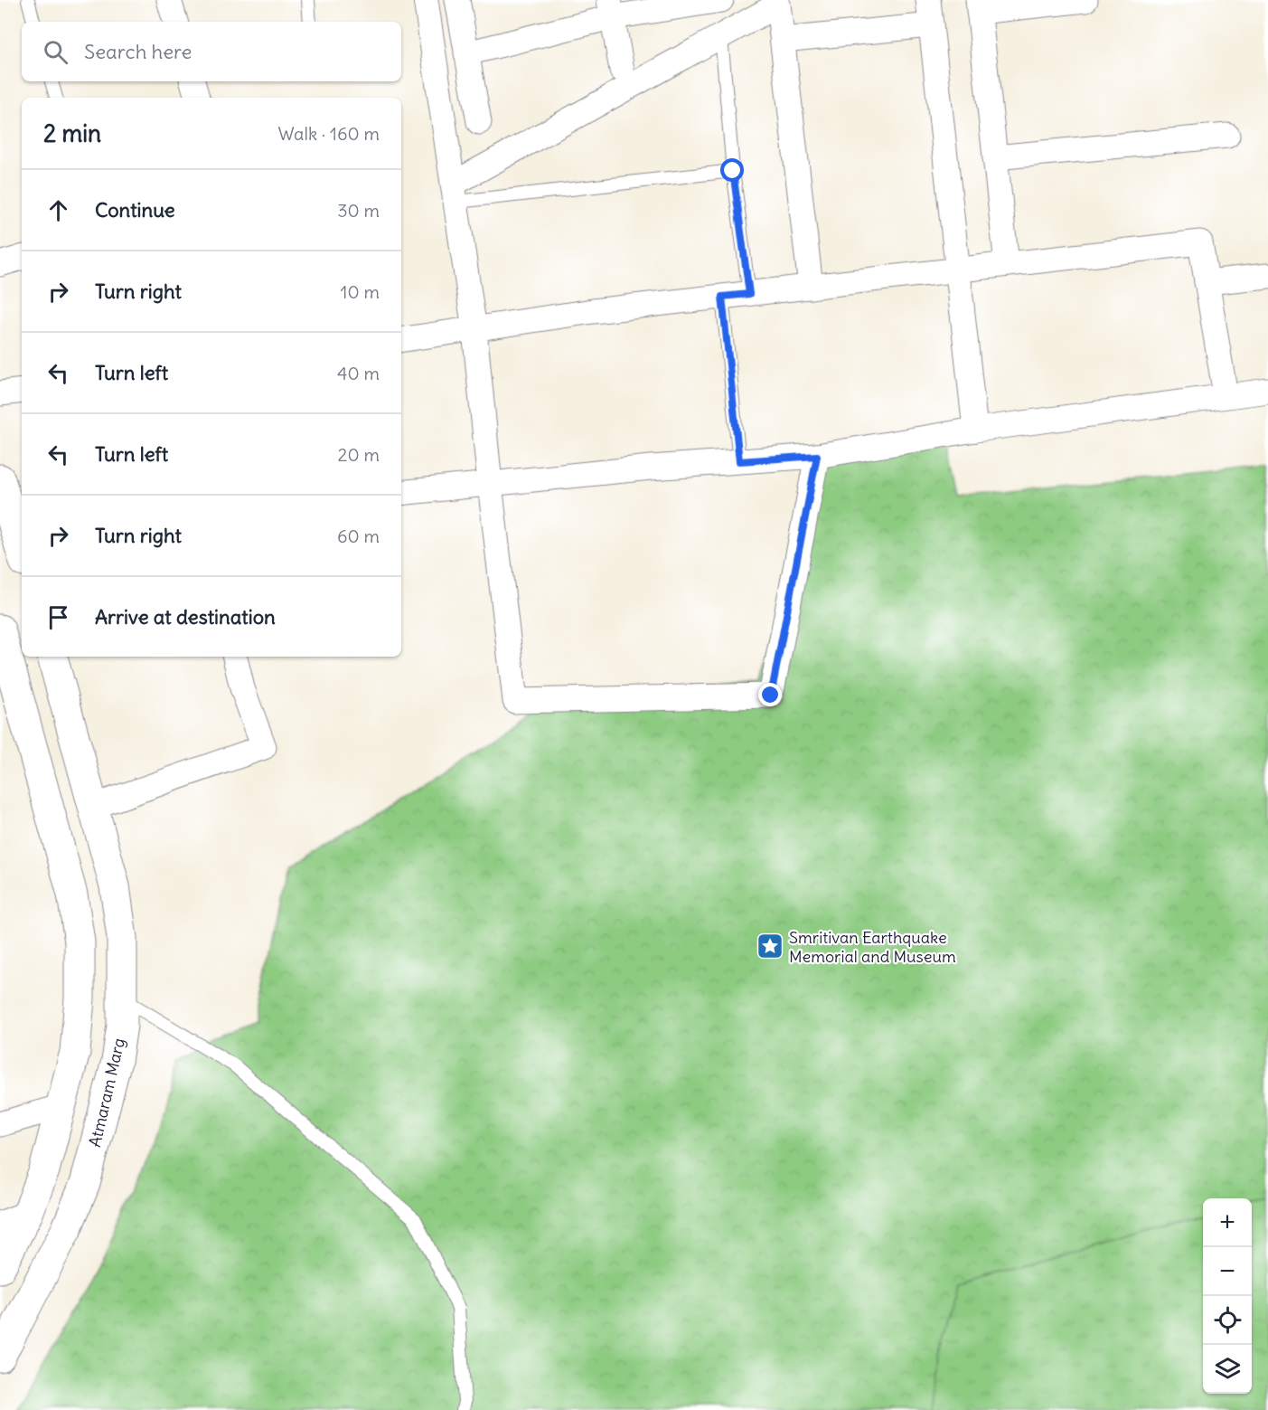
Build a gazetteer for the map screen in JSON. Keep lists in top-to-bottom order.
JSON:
{
  "streets": {
    "main road": ["Atmaram Marg"]
  },
  "places": {
    "place": ["Smritivan Earthquake Memorial and Museum"]
  },
  "page": {
    "search": "Search here",
    "heading": ["2 min", "Walk · 160 m"],
    "list": [
      ["Continue", "30 m"],
      ["Turn right", "10 m"],
      ["Turn left", "40 m"],
      ["Turn left", "20 m"],
      ["Turn right", "60 m"],
      "Arrive at destination"
    ],
    "map_buttons": ["+", "−"]
  }
}
